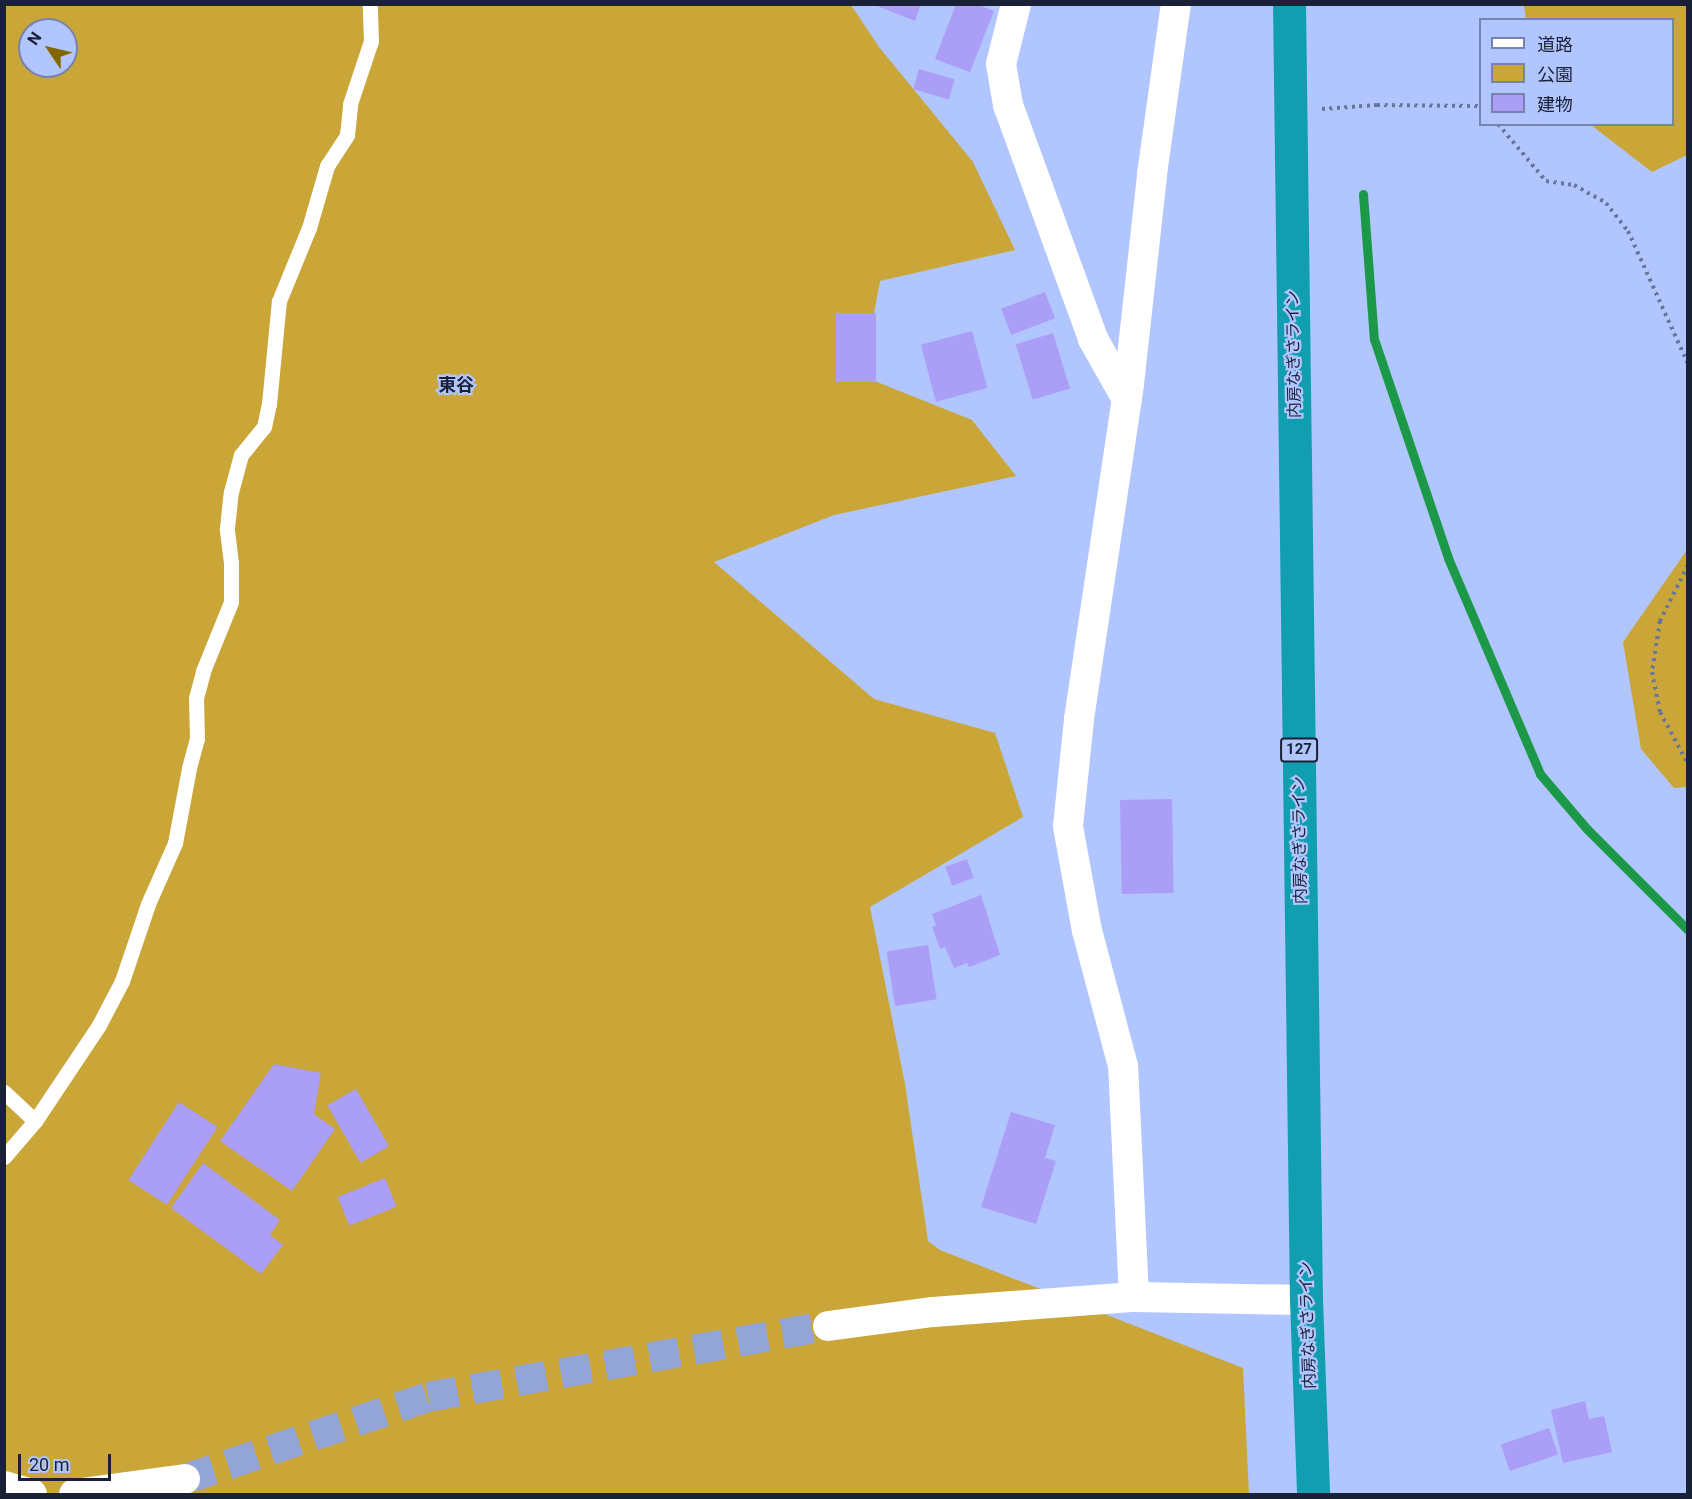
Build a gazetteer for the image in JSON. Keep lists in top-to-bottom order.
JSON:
{
  "streets": {
    "highway": ["内房なぎさライン", "127"]
  },
  "districts": ["東谷"],
  "legend": ["道路", "公園", "建物"],
  "scale_bar": "20 m",
  "north": "top left"
}
